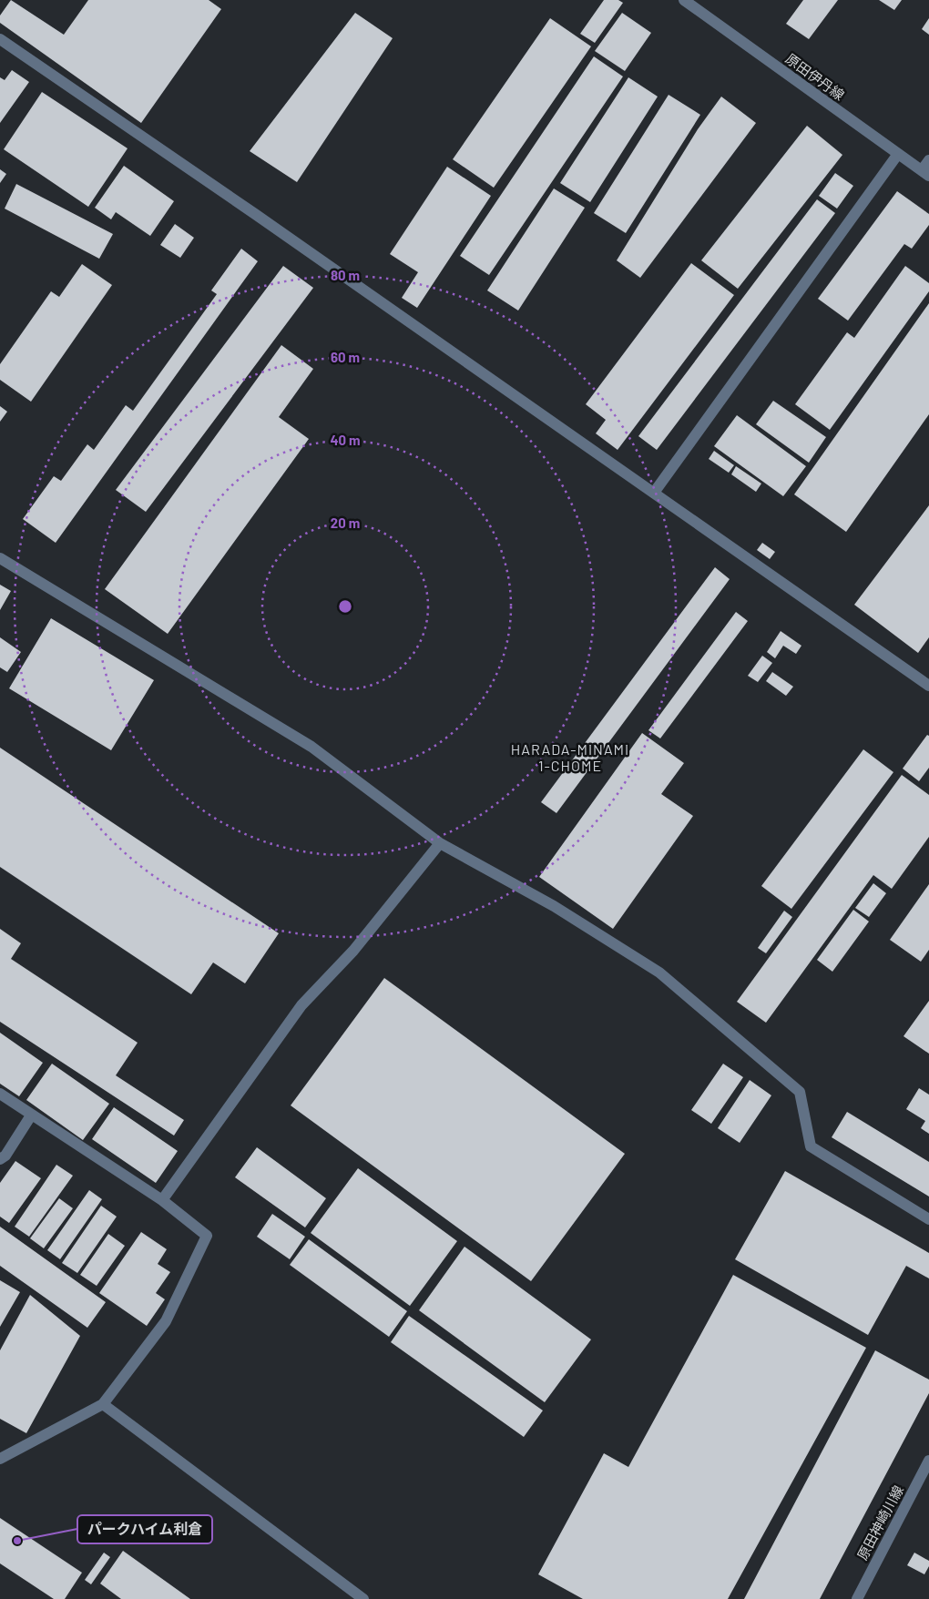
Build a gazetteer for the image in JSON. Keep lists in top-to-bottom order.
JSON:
{
  "streets": {
    "street": ["原田伊丹線", "原田神崎川線"]
  },
  "districts": ["HARADA-MINAMI 1-CHOME"],
  "places": ["パークハイム利倉"],
  "rings": [
    "80 m",
    "60 m",
    "40 m",
    "20 m"
  ]
}
